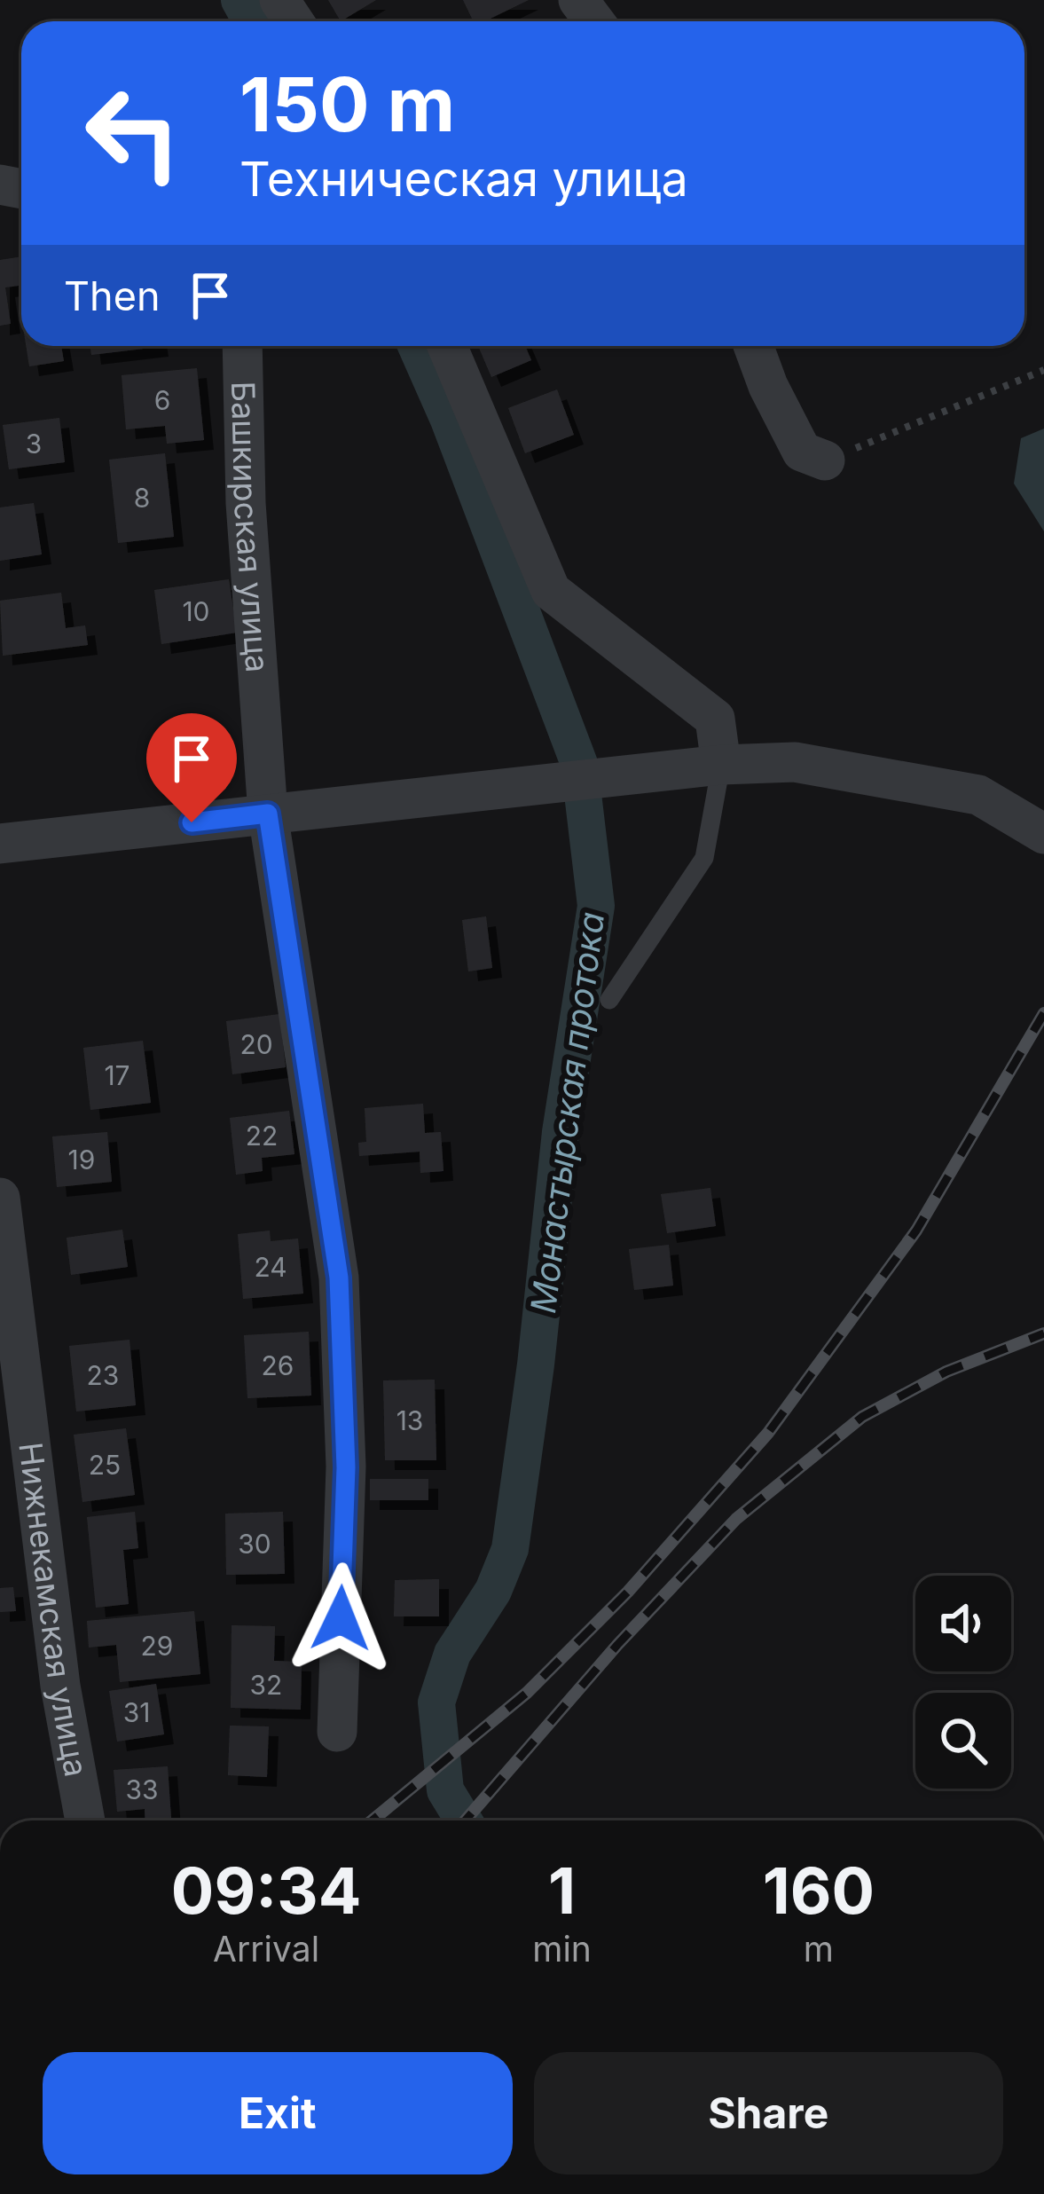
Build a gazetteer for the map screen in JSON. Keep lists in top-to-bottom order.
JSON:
{
  "streets": {
    "street": ["Башкирская улица", "Нижнекамская улица"]
  },
  "water": ["Монастырская протока"],
  "house_numbers": [
    "6",
    "3",
    "8",
    "10",
    "20",
    "17",
    "22",
    "19",
    "24",
    "26",
    "23",
    "13",
    "25",
    "30",
    "29",
    "32",
    "31",
    "33"
  ],
  "page": {
    "turn": ["150 m", "Техническая улица"],
    "then": "Then",
    "eta": [
      "09:34",
      "Arrival",
      "1",
      "min",
      "160",
      "m"
    ],
    "buttons": ["Exit", "Share"]
  }
}
